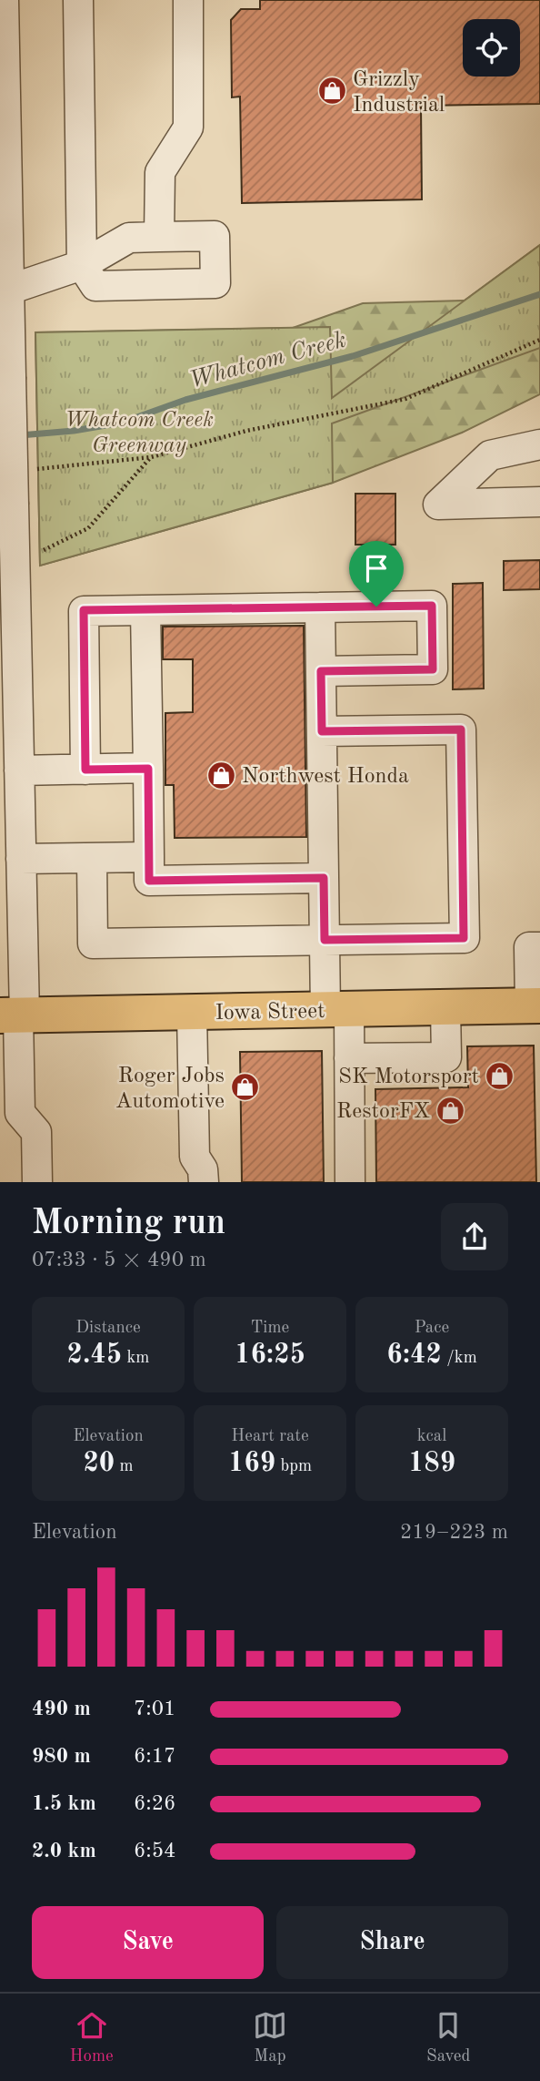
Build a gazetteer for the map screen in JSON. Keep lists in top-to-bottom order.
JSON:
{
  "streets": {
    "main road": ["Iowa Street"]
  },
  "water": ["Whatcom Creek"],
  "parks": ["Whatcom Creek Greenway"],
  "places": {
    "shop": [
      "Grizzly Industrial",
      "Northwest Honda",
      "SK Motorsport",
      "Roger Jobs Automotive",
      "RestorFX"
    ]
  },
  "page": {
    "heading": ["Morning run", "07:33 · 5 × 490 m"],
    "stats": [
      ["Distance", "2.45 km"],
      ["Time", "16:25"],
      ["Pace", "6:42 /km"],
      ["Elevation", "20 m"],
      ["Heart rate", "169 bpm"],
      ["kcal", "189"]
    ],
    "chart": ["Elevation", "219–223 m"],
    "list": [
      {
        "name": "490 m",
        "note": "7:01"
      },
      {
        "name": "980 m",
        "note": "6:17"
      },
      {
        "name": "1.5 km",
        "note": "6:26"
      },
      {
        "name": "2.0 km",
        "note": "6:54"
      }
    ],
    "buttons": ["Save", "Share"],
    "tabs": ["Home", "Map", "Saved"]
  }
}
